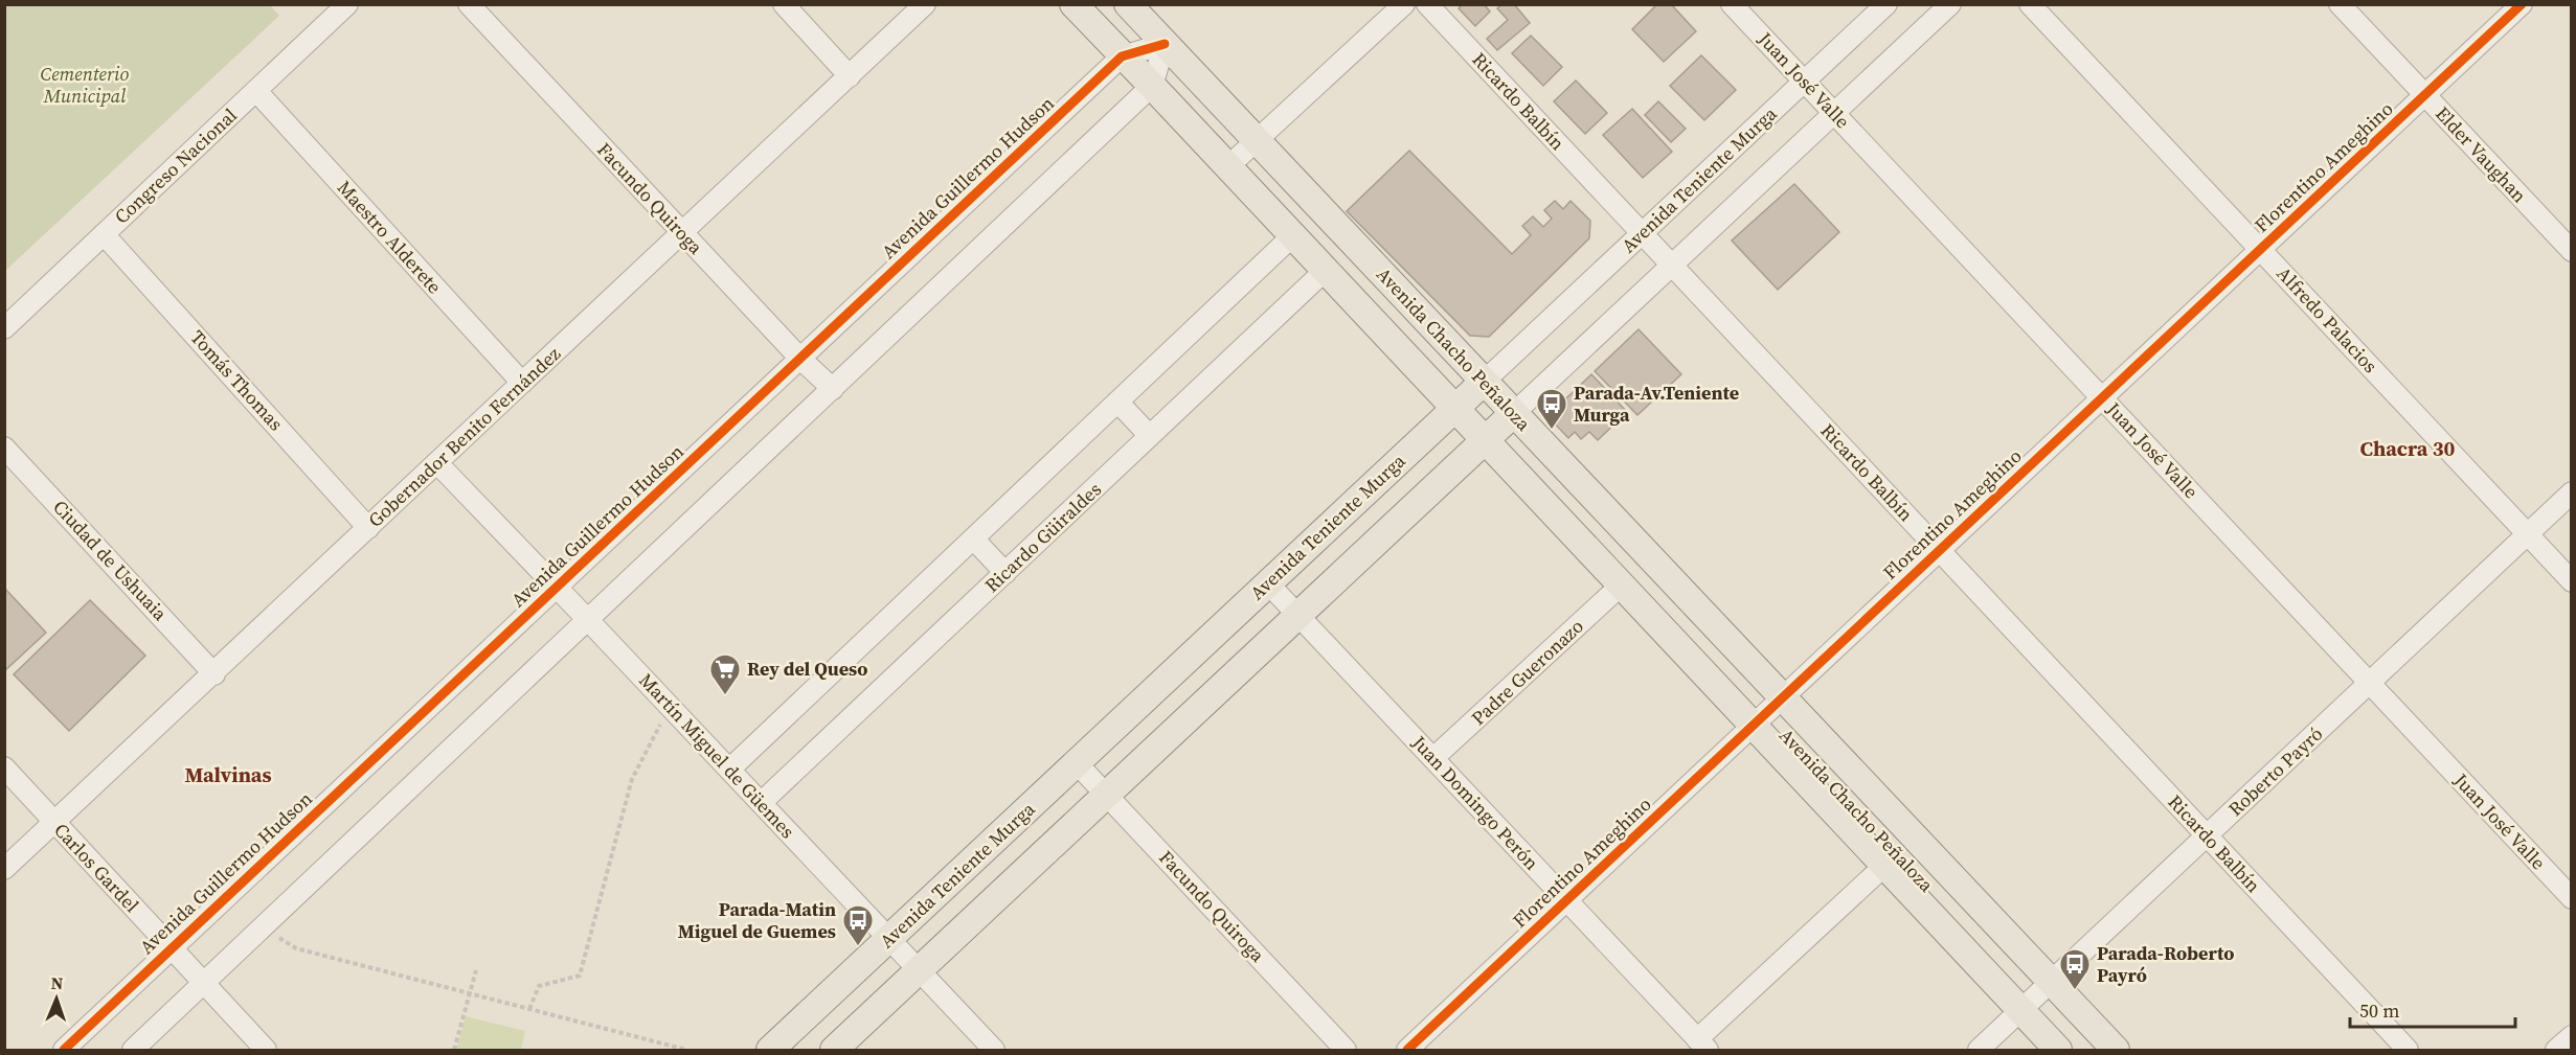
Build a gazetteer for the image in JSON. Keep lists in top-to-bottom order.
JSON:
{
  "streets": {
    "main road": ["Avenida Teniente Murga", "Avenida Chacho Peñaloza"],
    "street": [
      "Juan José Valle",
      "Ricardo Balbín",
      "Elder Vaughan",
      "Congreso Nacional",
      "Florentino Ameghino",
      "Avenida Guillermo Hudson",
      "Facundo Quiroga",
      "Maestro Alderete",
      "Alfredo Palacios",
      "Tomás Thomas",
      "Gobernador Benito Fernández",
      "Ricardo Güiraldes",
      "Ciudad de Ushuaia",
      "Padre Gueronazo",
      "Martín Miguel de Güemes",
      "Roberto Payró",
      "Juan Domingo Perón",
      "Carlos Gardel"
    ]
  },
  "crossings": [
    ["Juan José Valle", "Florentino Ameghino"],
    ["Juan José Valle", "Avenida Teniente Murga"],
    ["Juan José Valle", "Roberto Payró"],
    ["Ricardo Balbín", "Florentino Ameghino"],
    ["Ricardo Balbín", "Avenida Teniente Murga"],
    ["Ricardo Balbín", "Roberto Payró"],
    ["Elder Vaughan", "Florentino Ameghino"],
    ["Congreso Nacional", "Maestro Alderete"],
    ["Congreso Nacional", "Tomás Thomas"],
    ["Florentino Ameghino", "Alfredo Palacios"],
    ["Florentino Ameghino", "Avenida Chacho Peñaloza"],
    ["Florentino Ameghino", "Juan Domingo Perón"],
    ["Avenida Guillermo Hudson", "Facundo Quiroga"],
    ["Avenida Guillermo Hudson", "Avenida Chacho Peñaloza"],
    ["Avenida Guillermo Hudson", "Martín Miguel de Güemes"],
    ["Avenida Guillermo Hudson", "Carlos Gardel"],
    ["Avenida Teniente Murga", "Facundo Quiroga"],
    ["Avenida Teniente Murga", "Avenida Chacho Peñaloza"],
    ["Avenida Teniente Murga", "Martín Miguel de Güemes"],
    ["Avenida Teniente Murga", "Juan Domingo Perón"],
    ["Facundo Quiroga", "Gobernador Benito Fernández"],
    ["Maestro Alderete", "Gobernador Benito Fernández"],
    ["Alfredo Palacios", "Roberto Payró"],
    ["Avenida Chacho Peñaloza", "Ricardo Güiraldes"],
    ["Avenida Chacho Peñaloza", "Padre Gueronazo"],
    ["Avenida Chacho Peñaloza", "Roberto Payró"],
    ["Tomás Thomas", "Gobernador Benito Fernández"],
    ["Gobernador Benito Fernández", "Ciudad de Ushuaia"],
    ["Gobernador Benito Fernández", "Martín Miguel de Güemes"],
    ["Gobernador Benito Fernández", "Carlos Gardel"],
    ["Ricardo Güiraldes", "Martín Miguel de Güemes"],
    ["Padre Gueronazo", "Juan Domingo Perón"]
  ],
  "districts": ["Chacra 30", "Malvinas"],
  "parks": ["Cementerio Municipal"],
  "places": {
    "bus stop": ["Parada-Av.Teniente Murga", "Parada-Matin Miguel de Guemes", "Parada-Roberto Payró"],
    "supermarket": ["Rey del Queso"]
  },
  "scale_bar": "50 m",
  "north": "top"
}
